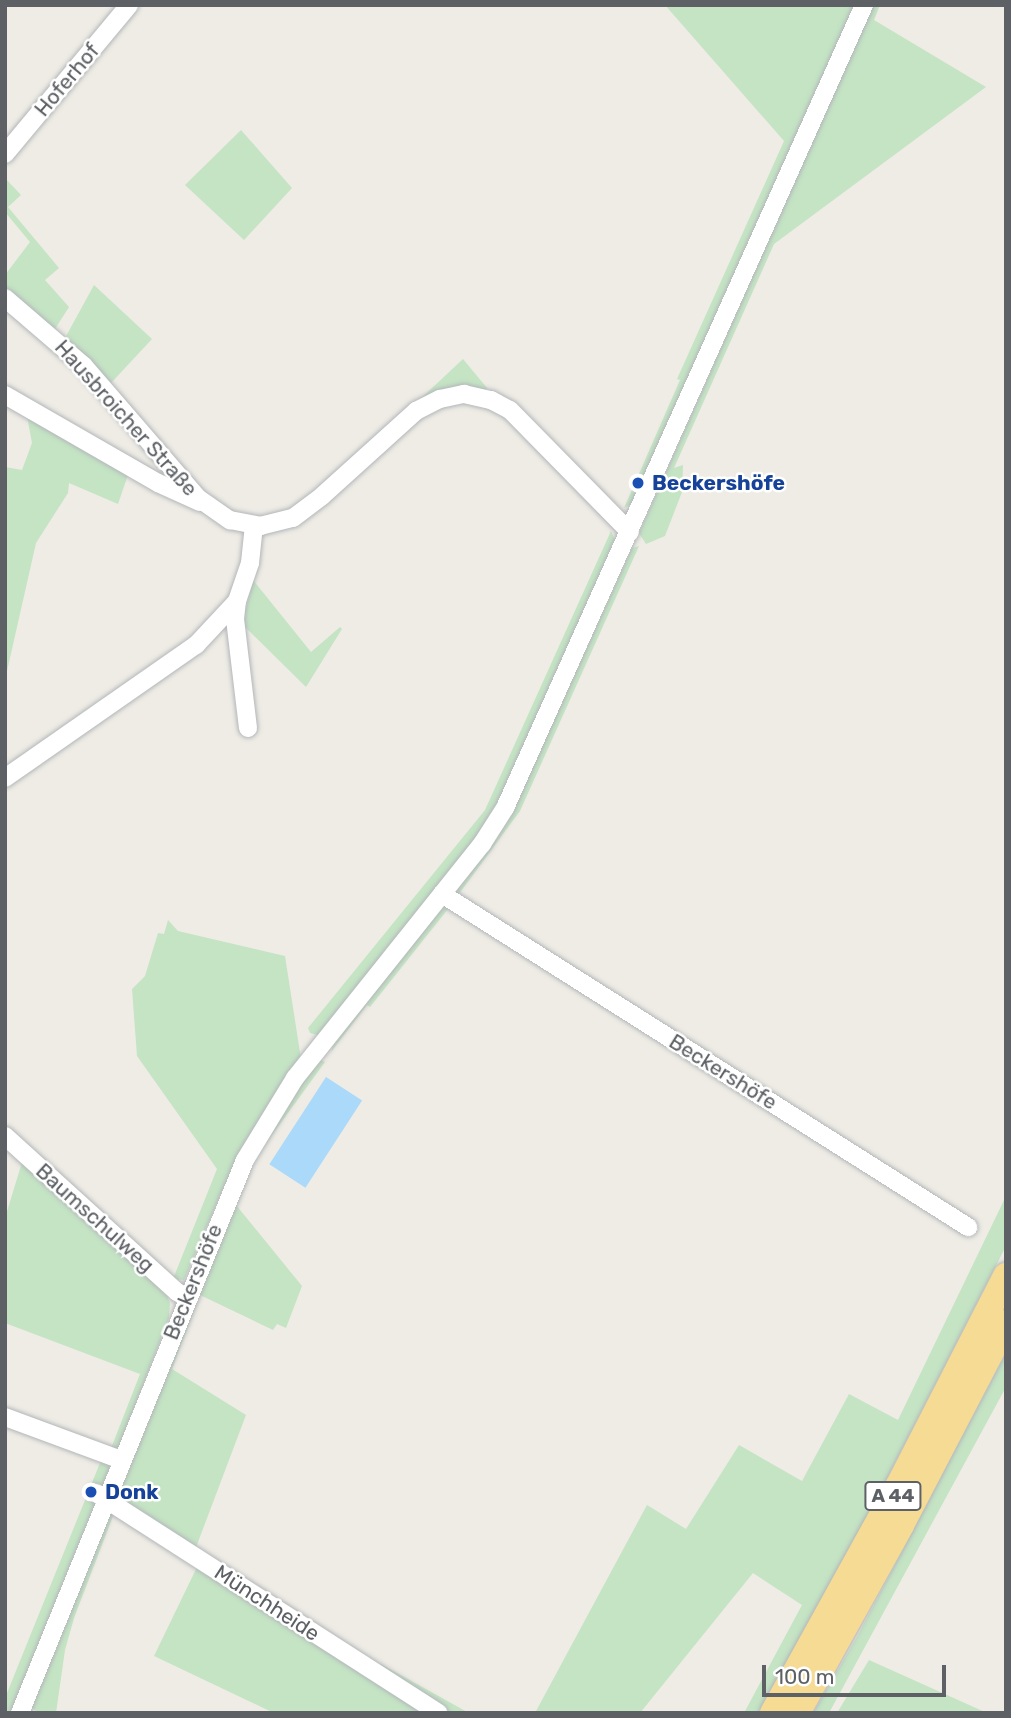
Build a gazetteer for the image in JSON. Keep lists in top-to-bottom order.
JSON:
{
  "streets": {
    "highway": ["A 44"],
    "street": [
      "Hoferhof",
      "Hausbroicher Straße",
      "Beckershöfe",
      "Baumschulweg",
      "Münchheide"
    ]
  },
  "crossings": [
    ["Beckershöfe", "Baumschulweg"],
    ["Beckershöfe", "Münchheide"]
  ],
  "places": ["Beckershöfe", "Donk"],
  "scale_bar": "100 m"
}
